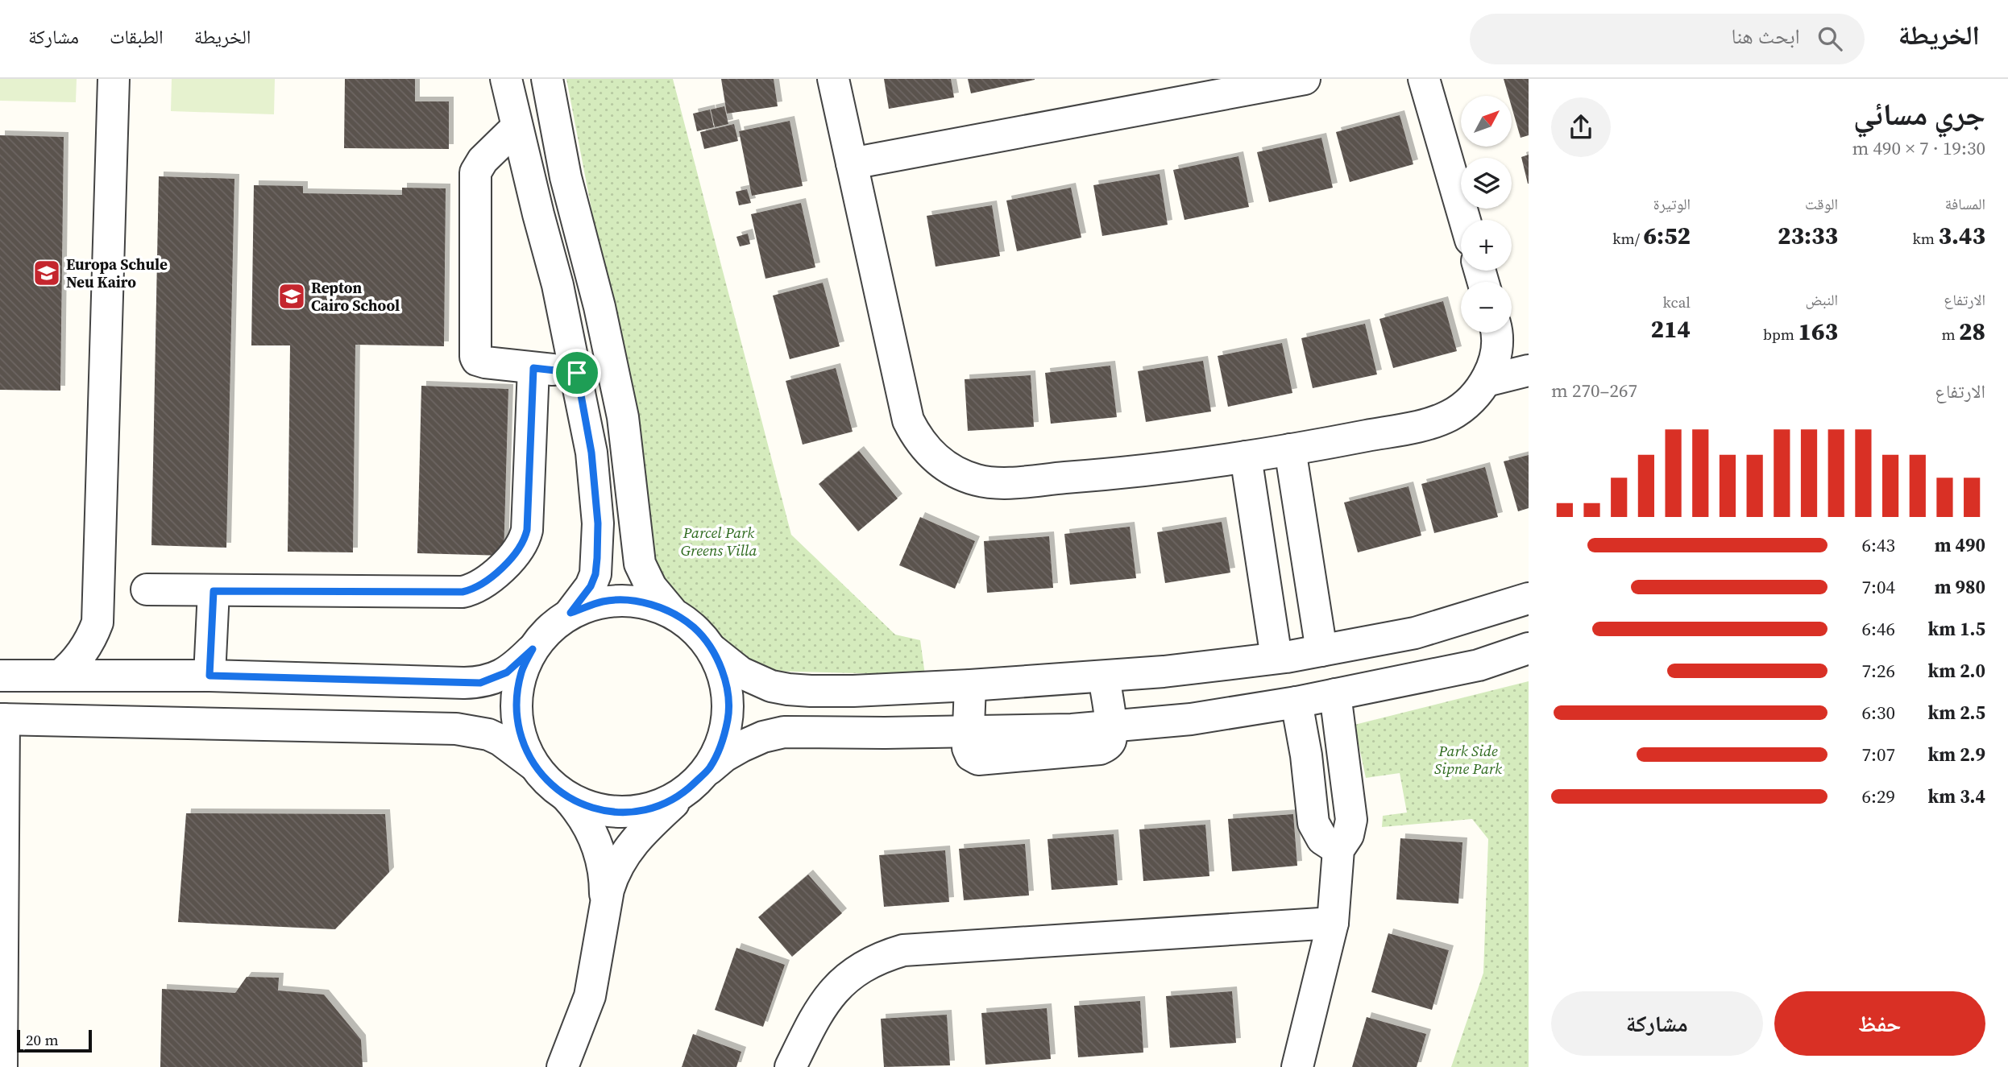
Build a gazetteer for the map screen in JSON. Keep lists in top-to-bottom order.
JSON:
{
  "parks": ["Parcel Park Greens Villa", "Park Side Sipne Park"],
  "places": {
    "school or university": ["Europa Schule Neu Kairo", "Repton Cairo School"]
  },
  "scale_bar": "20 m",
  "north": "top right",
  "page": {
    "header": "الخريطة",
    "search": "ابحث هنا",
    "nav": ["الخريطة", "الطبقات", "مشاركة"],
    "heading": ["جري مسائي", "19:30 · 7 × 490 m"],
    "map_buttons": ["+", "−"],
    "stats": [
      ["المسافة", "3.43 km"],
      ["الوقت", "23:33"],
      ["الوتيرة", "6:52 /km"],
      ["الارتفاع", "28 m"],
      ["النبض", "163 bpm"],
      ["kcal", "214"]
    ],
    "chart": ["الارتفاع", "267–270 m"],
    "list": [
      {
        "name": "490 m",
        "note": "6:43"
      },
      {
        "name": "980 m",
        "note": "7:04"
      },
      {
        "name": "1.5 km",
        "note": "6:46"
      },
      {
        "name": "2.0 km",
        "note": "7:26"
      },
      {
        "name": "2.5 km",
        "note": "6:30"
      },
      {
        "name": "2.9 km",
        "note": "7:07"
      },
      {
        "name": "3.4 km",
        "note": "6:29"
      }
    ],
    "buttons": ["حفظ", "مشاركة"],
    "scale": "20 m"
  }
}
